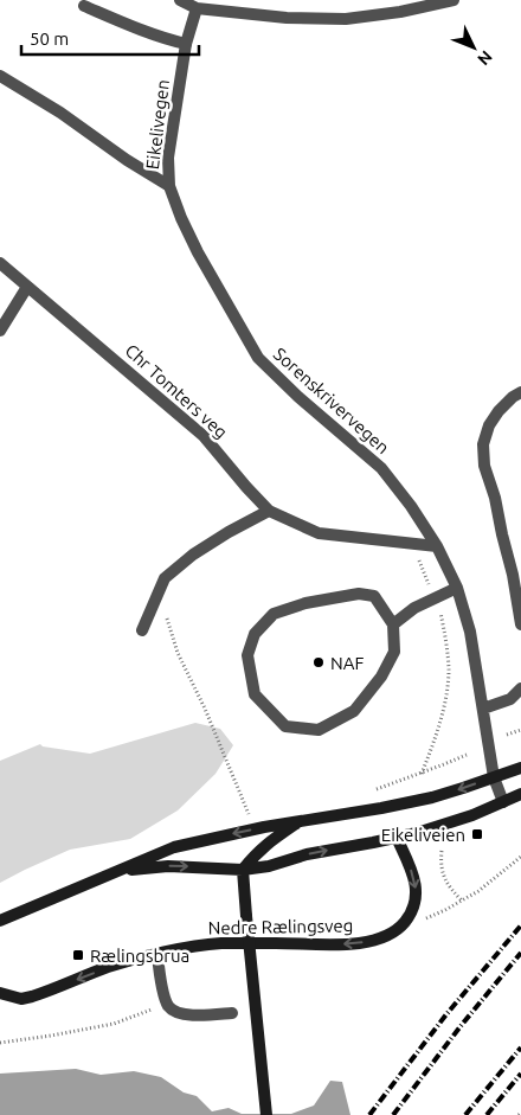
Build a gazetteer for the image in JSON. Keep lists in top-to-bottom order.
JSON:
{
  "streets": {
    "main road": ["Nedre Rælingsveg"],
    "street": ["Eikelivegen", "Chr Tomters veg", "Sorenskrivervegen"]
  },
  "crossings": [
    ["Eikelivegen", "Sorenskrivervegen"],
    ["Chr Tomters veg", "Sorenskrivervegen"]
  ],
  "places": {
    "other": ["NAF"],
    "transit": ["Eikeliveien", "Rælingsbrua"]
  },
  "scale_bar": "50 m",
  "north": "bottom right"
}
